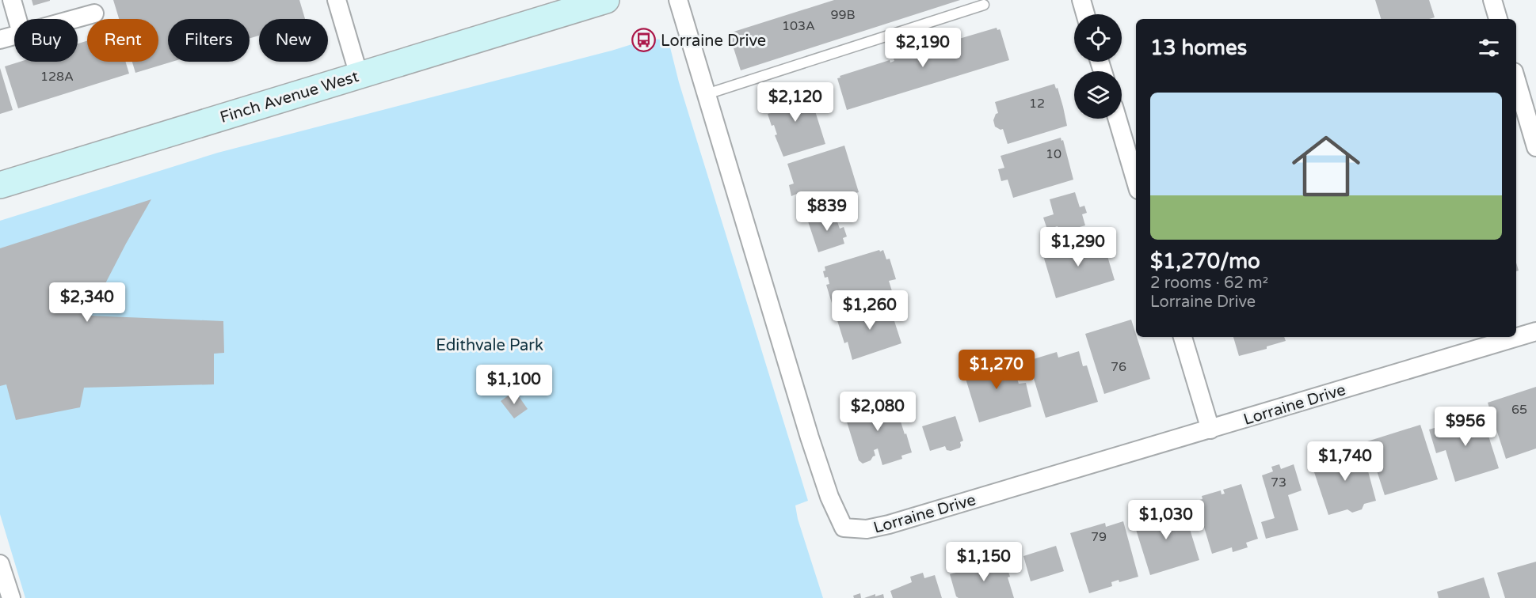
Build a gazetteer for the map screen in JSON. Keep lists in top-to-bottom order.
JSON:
{
  "streets": {
    "main road": ["Finch Avenue West"],
    "street": ["Lorraine Drive"]
  },
  "parks": ["Edithvale Park"],
  "places": {
    "bus stop": ["Lorraine Drive"]
  },
  "house_numbers": [
    "99B",
    "103A",
    "128A",
    "12",
    "10",
    "76",
    "65",
    "73",
    "79"
  ],
  "page": {
    "chip": [
      "Buy",
      "Rent",
      "Filters",
      "New"
    ],
    "heading": "13 homes",
    "price": [
      "$2,190",
      "$2,120",
      "$839",
      "$1,290",
      "$2,340",
      "$1,260",
      "$1,270",
      "$1,100",
      "$2,080",
      "$956",
      "$1,740",
      "$1,030",
      "$1,150"
    ],
    "list": [
      {
        "name": "$1,270/mo",
        "note": "2 rooms · 62 m² · Lorraine Drive"
      }
    ]
  }
}
